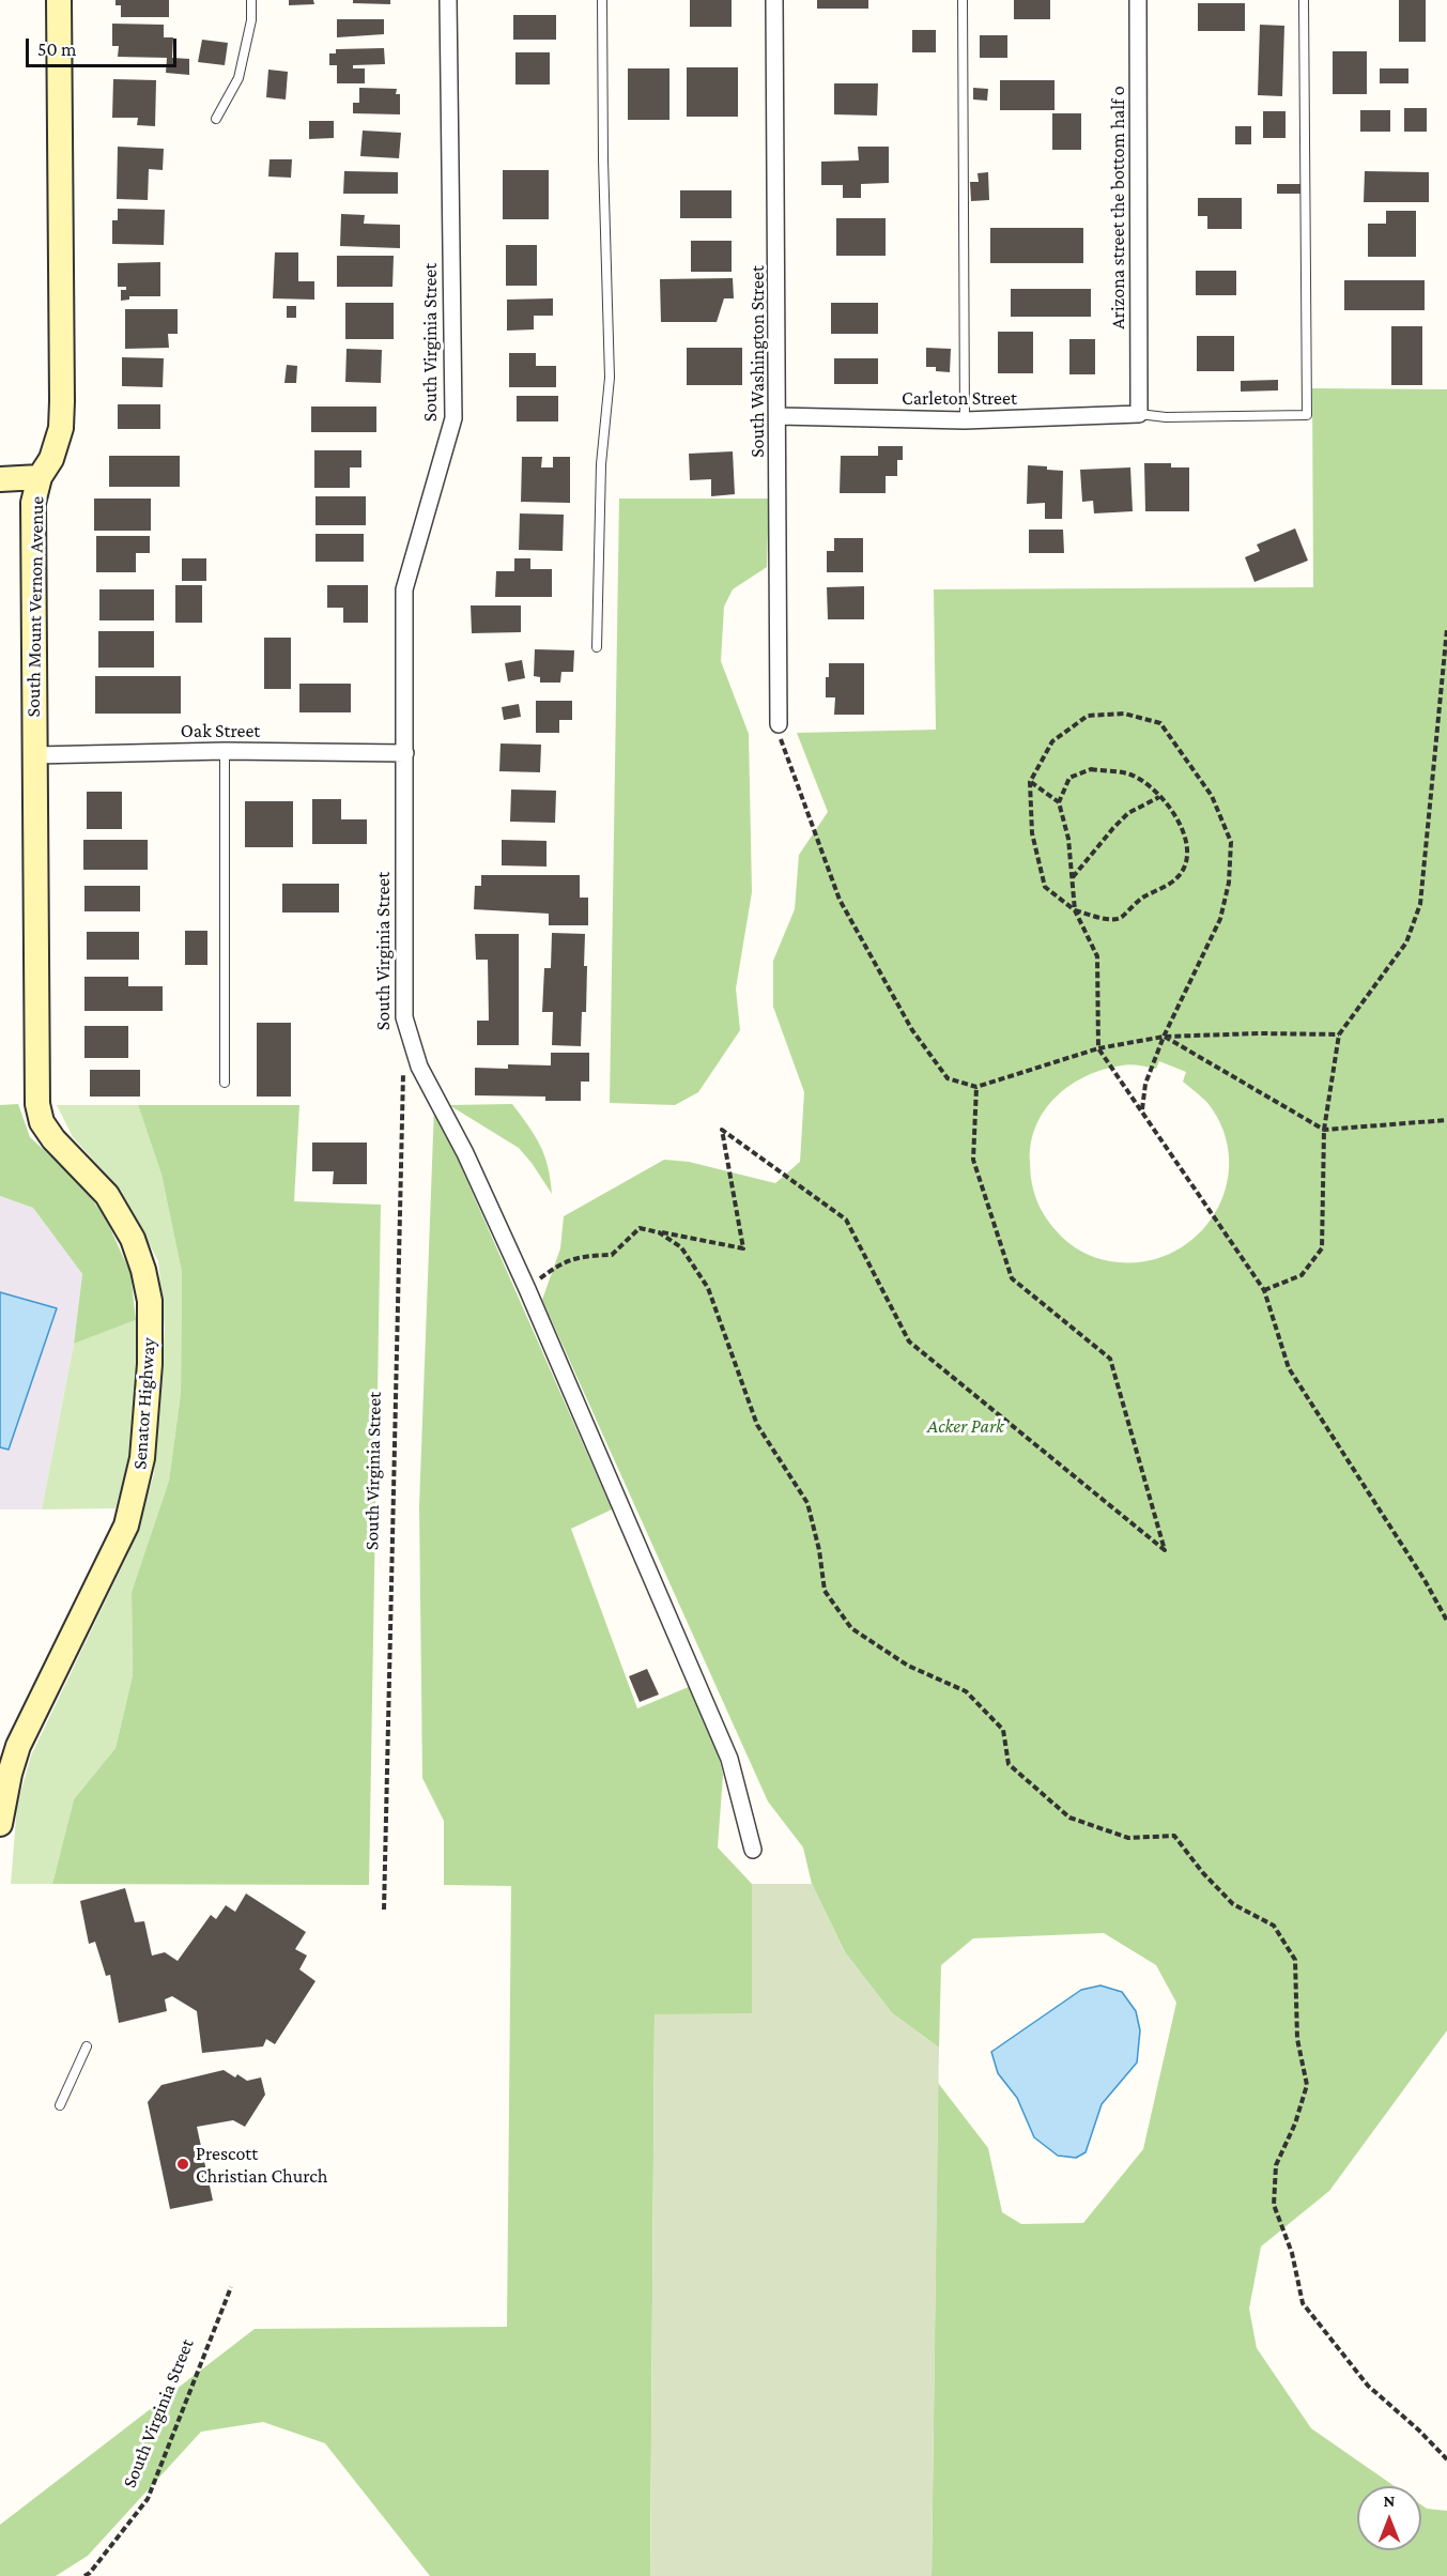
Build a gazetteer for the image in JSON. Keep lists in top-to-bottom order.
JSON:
{
  "streets": {
    "street": [
      "Arizona street the bottom half o",
      "South Virginia Street",
      "South Washington Street",
      "Carleton Street",
      "South Mount Vernon Avenue",
      "Oak Street",
      "Senator Highway"
    ]
  },
  "crossings": [
    ["Arizona street the bottom half o", "Carleton Street"],
    ["South Virginia Street", "Oak Street"],
    ["South Washington Street", "Carleton Street"],
    ["South Mount Vernon Avenue", "Oak Street"],
    ["South Mount Vernon Avenue", "Senator Highway"]
  ],
  "parks": ["Acker Park"],
  "places": ["Prescott Christian Church"],
  "scale_bar": "50 m",
  "north": "top"
}
